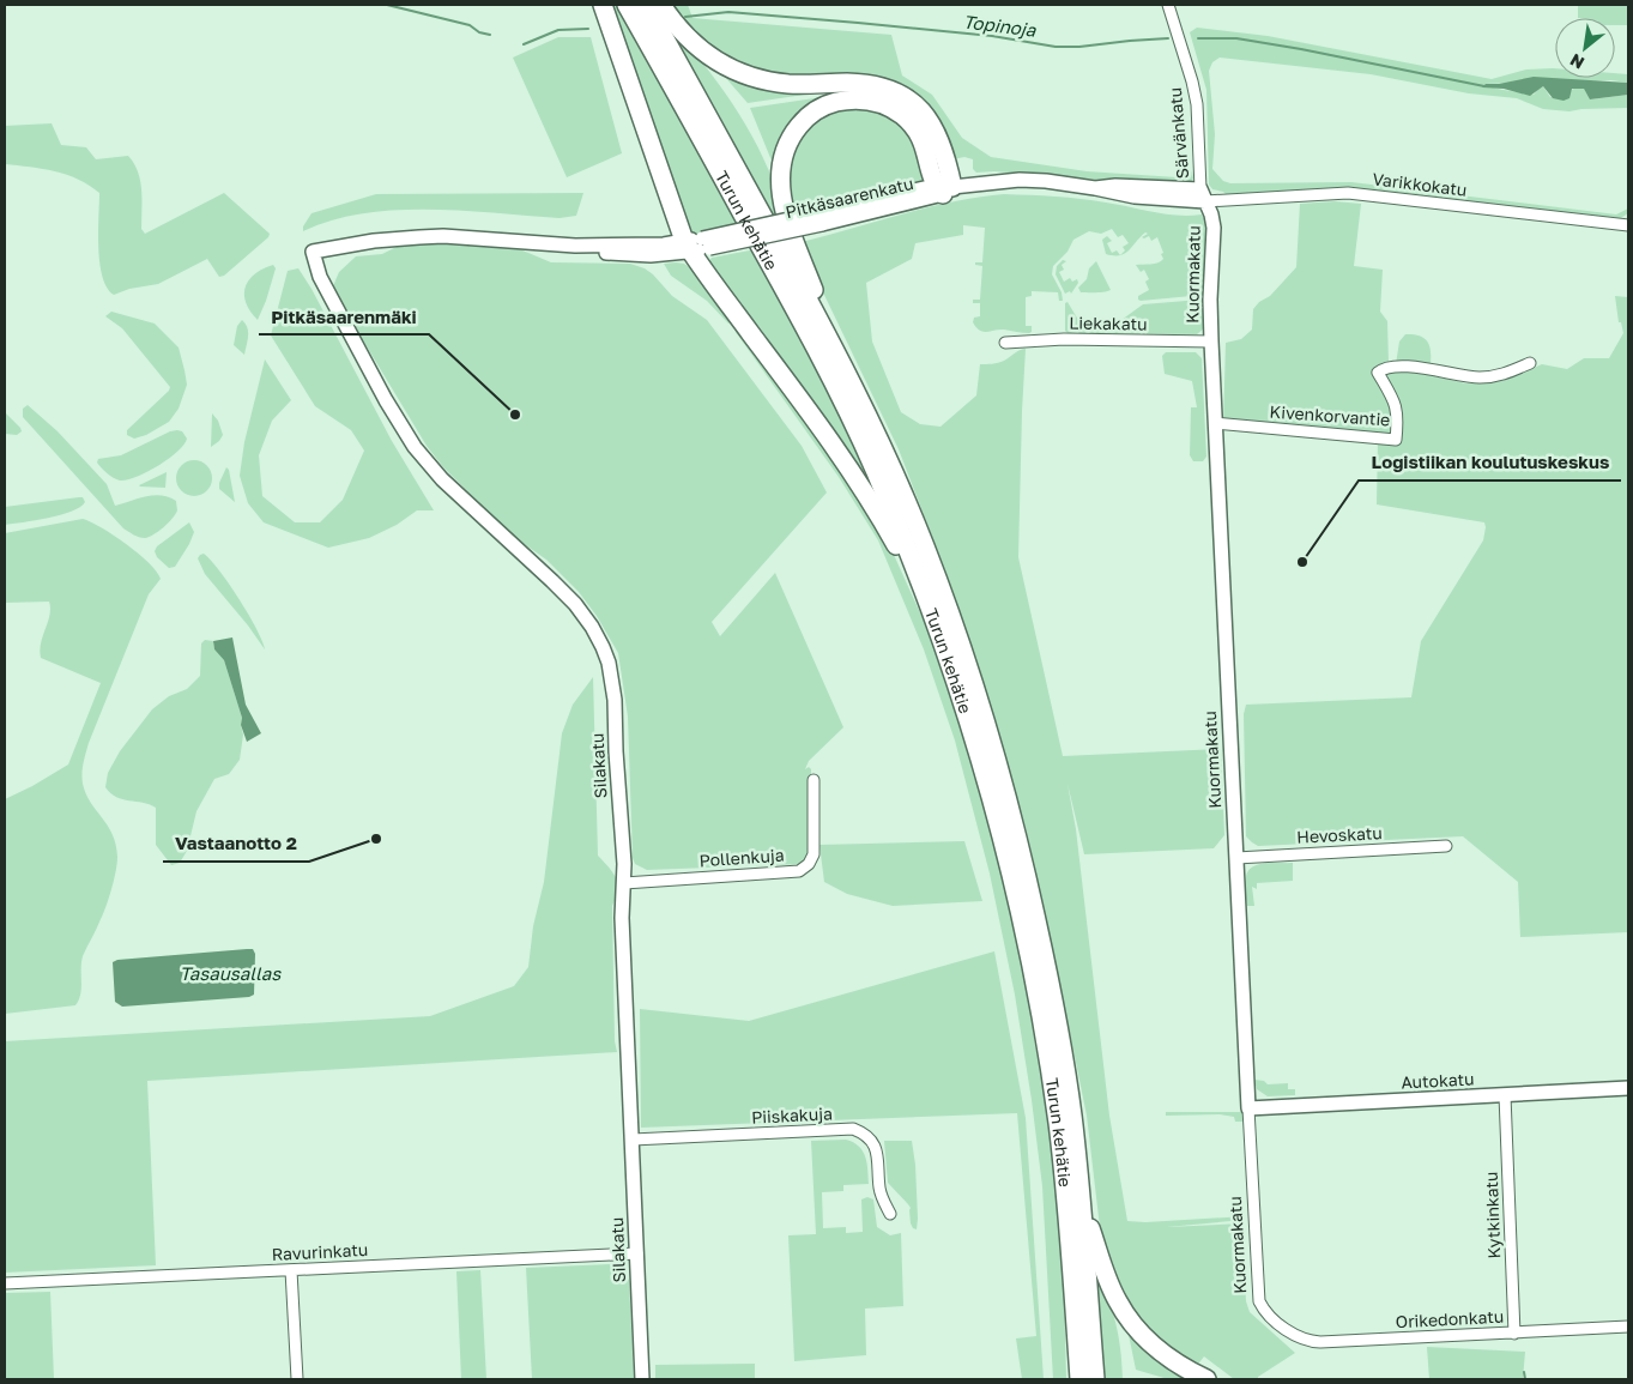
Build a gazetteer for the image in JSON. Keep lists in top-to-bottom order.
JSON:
{
  "streets": {
    "highway": ["Turun kehätie"],
    "street": [
      "Särvänkatu",
      "Varikkokatu",
      "Pitkäsaarenkatu",
      "Kuormakatu",
      "Liekakatu",
      "Kivenkorvantie",
      "Silakatu",
      "Hevoskatu",
      "Pollenkuja",
      "Autokatu",
      "Piiskakuja",
      "Kytkinkatu",
      "Ravurinkatu",
      "Orikedonkatu"
    ]
  },
  "crossings": [
    ["Särvänkatu", "Varikkokatu"],
    ["Särvänkatu", "Pitkäsaarenkatu"],
    ["Särvänkatu", "Kuormakatu"],
    ["Varikkokatu", "Pitkäsaarenkatu"],
    ["Varikkokatu", "Kuormakatu"],
    ["Pitkäsaarenkatu", "Kuormakatu"],
    ["Pitkäsaarenkatu", "Silakatu"],
    ["Kuormakatu", "Liekakatu"],
    ["Kuormakatu", "Kivenkorvantie"],
    ["Kuormakatu", "Hevoskatu"],
    ["Kuormakatu", "Autokatu"],
    ["Kuormakatu", "Orikedonkatu"],
    ["Silakatu", "Pollenkuja"],
    ["Silakatu", "Piiskakuja"],
    ["Silakatu", "Ravurinkatu"],
    ["Autokatu", "Kytkinkatu"],
    ["Kytkinkatu", "Orikedonkatu"]
  ],
  "water": ["Topinoja", "Tasausallas"],
  "places": ["Pitkäsaarenmäki", "Logistiikan koulutuskeskus", "Vastaanotto 2"],
  "north": "bottom left"
}
